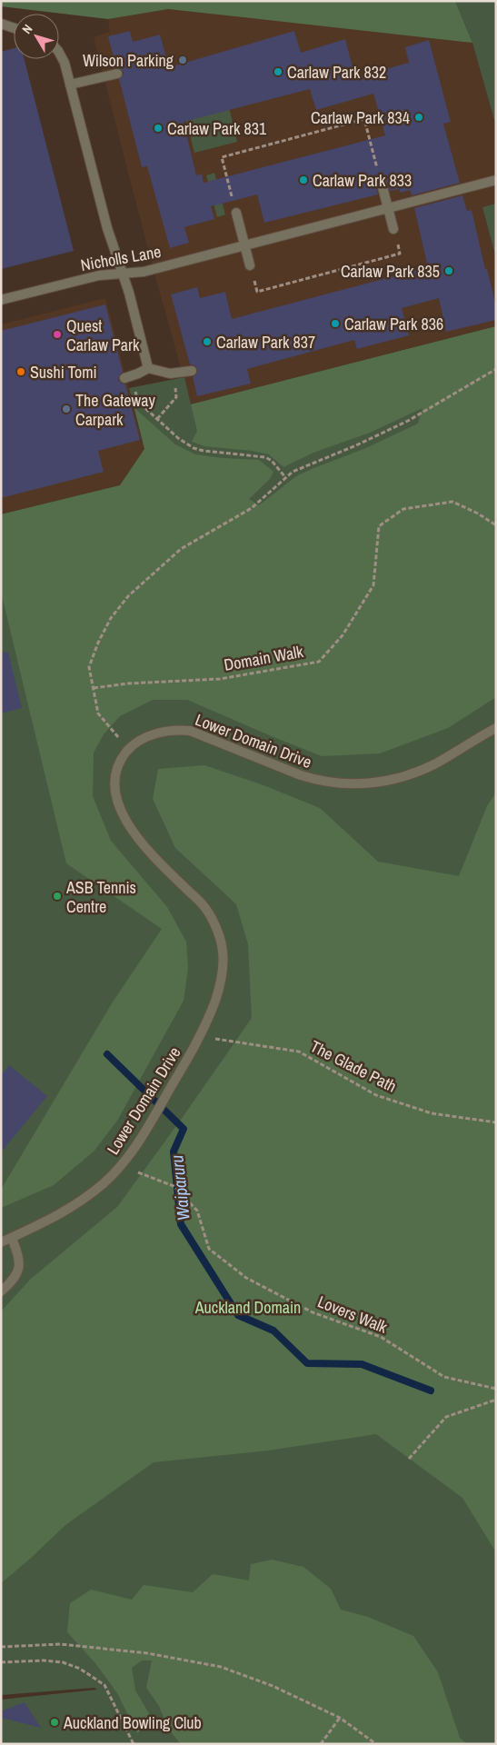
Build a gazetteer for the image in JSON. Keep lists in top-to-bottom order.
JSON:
{
  "streets": {
    "street": ["Nicholls Lane", "Lower Domain Drive"],
    "path": ["Domain Walk", "The Glade Path", "Lovers Walk"]
  },
  "crossings": [
    ["Lower Domain Drive", "The Glade Path"]
  ],
  "water": ["Waiparuru"],
  "parks": ["Auckland Domain"],
  "places": [
    "Wilson Parking",
    "Carlaw Park 832",
    "Carlaw Park 834",
    "Carlaw Park 831",
    "Carlaw Park 833",
    "Carlaw Park 835",
    "Carlaw Park 836",
    "Quest Carlaw Park",
    "Carlaw Park 837",
    "Sushi Tomi",
    "The Gateway Carpark",
    "ASB Tennis Centre",
    "Auckland Bowling Club"
  ],
  "north": "top left"
}
